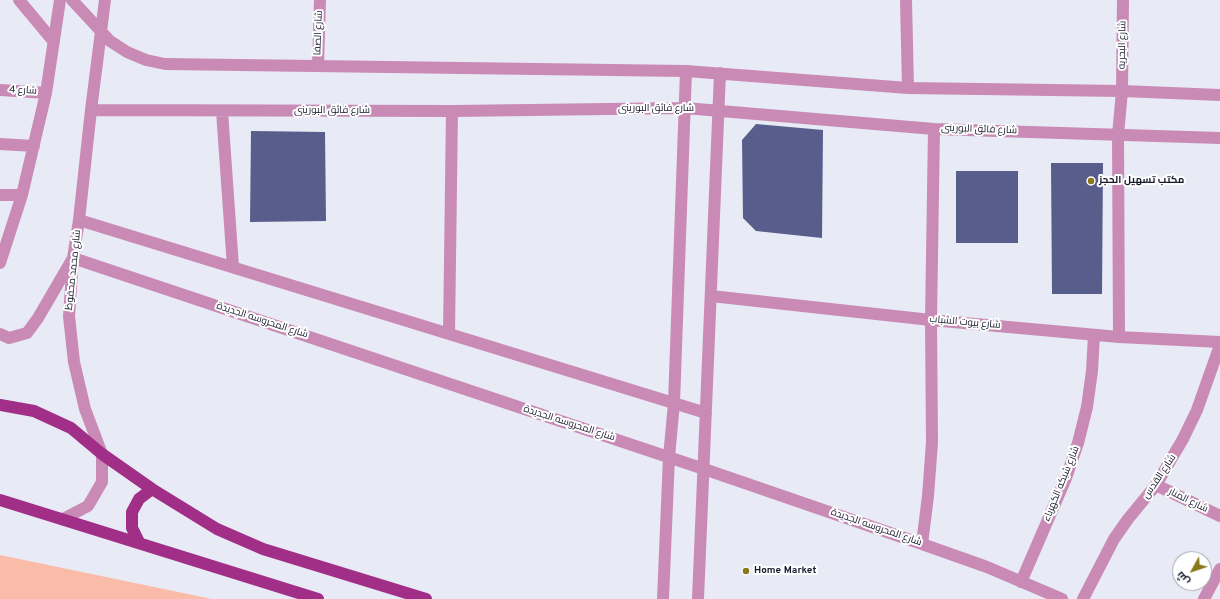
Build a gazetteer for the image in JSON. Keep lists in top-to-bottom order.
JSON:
{
  "streets": {
    "street": [
      "شارع الصفا",
      "شارع البحريه",
      "شارع 4",
      "شارع فائق البورينى",
      "شارع محمد محفوظ",
      "شارع المحروسه الجديدة",
      "شارع بيوت الشباب",
      "شارع القدس",
      "شارع شبكه الكهرباء",
      "شارع المنار"
    ]
  },
  "crossings": [
    ["شارع البحريه", "شارع فائق البورينى"],
    ["شارع البحريه", "شارع بيوت الشباب"],
    ["شارع فائق البورينى", "شارع محمد محفوظ"],
    ["شارع محمد محفوظ", "شارع المحروسه الجديدة"],
    ["شارع المحروسه الجديدة", "شارع شبكه الكهرباء"],
    ["شارع بيوت الشباب", "شارع شبكه الكهرباء"],
    ["شارع القدس", "شارع المنار"]
  ],
  "places": ["مكتب تسهيل الحجز", "Home Market"],
  "north": "bottom left"
}
